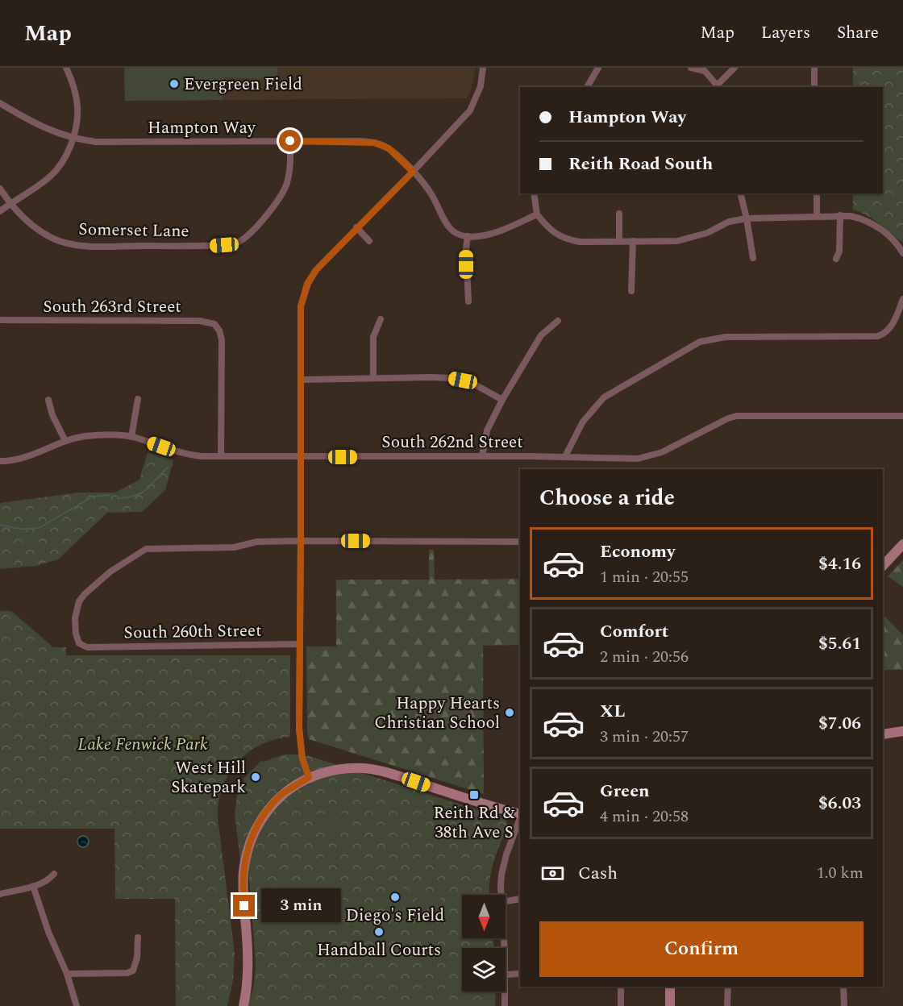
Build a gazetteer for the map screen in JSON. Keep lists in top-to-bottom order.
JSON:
{
  "streets": {
    "street": [
      "Hampton Way",
      "Somerset Lane",
      "South 263rd Street",
      "South 262nd Street",
      "South 260th Street"
    ]
  },
  "crossings": [
    ["Hampton Way", "Somerset Lane"],
    ["South 263rd Street", "South 262nd Street"]
  ],
  "parks": ["Lake Fenwick Park"],
  "places": {
    "other": [
      "Evergreen Field",
      "Happy Hearts Christian School",
      "West Hill Skatepark",
      "Diego's Field",
      "Handball Courts"
    ],
    "transit": ["Reith Rd & 38th Ave S"]
  },
  "north": "bottom",
  "page": {
    "header": "Map",
    "nav": ["Map", "Layers", "Share"],
    "banner": ["Hampton Way", "Reith Road South"],
    "heading": "Choose a ride",
    "list": [
      {
        "name": "Economy",
        "note": "1 min · 20:55",
        "value": "$4.16"
      },
      {
        "name": "Comfort",
        "note": "2 min · 20:56",
        "value": "$5.61"
      },
      {
        "name": "XL",
        "note": "3 min · 20:57",
        "value": "$7.06"
      },
      {
        "name": "Green",
        "note": "4 min · 20:58",
        "value": "$6.03"
      }
    ],
    "pay": ["Cash", "1.0 km"],
    "bubble": "3 min",
    "buttons": "Confirm"
  }
}
